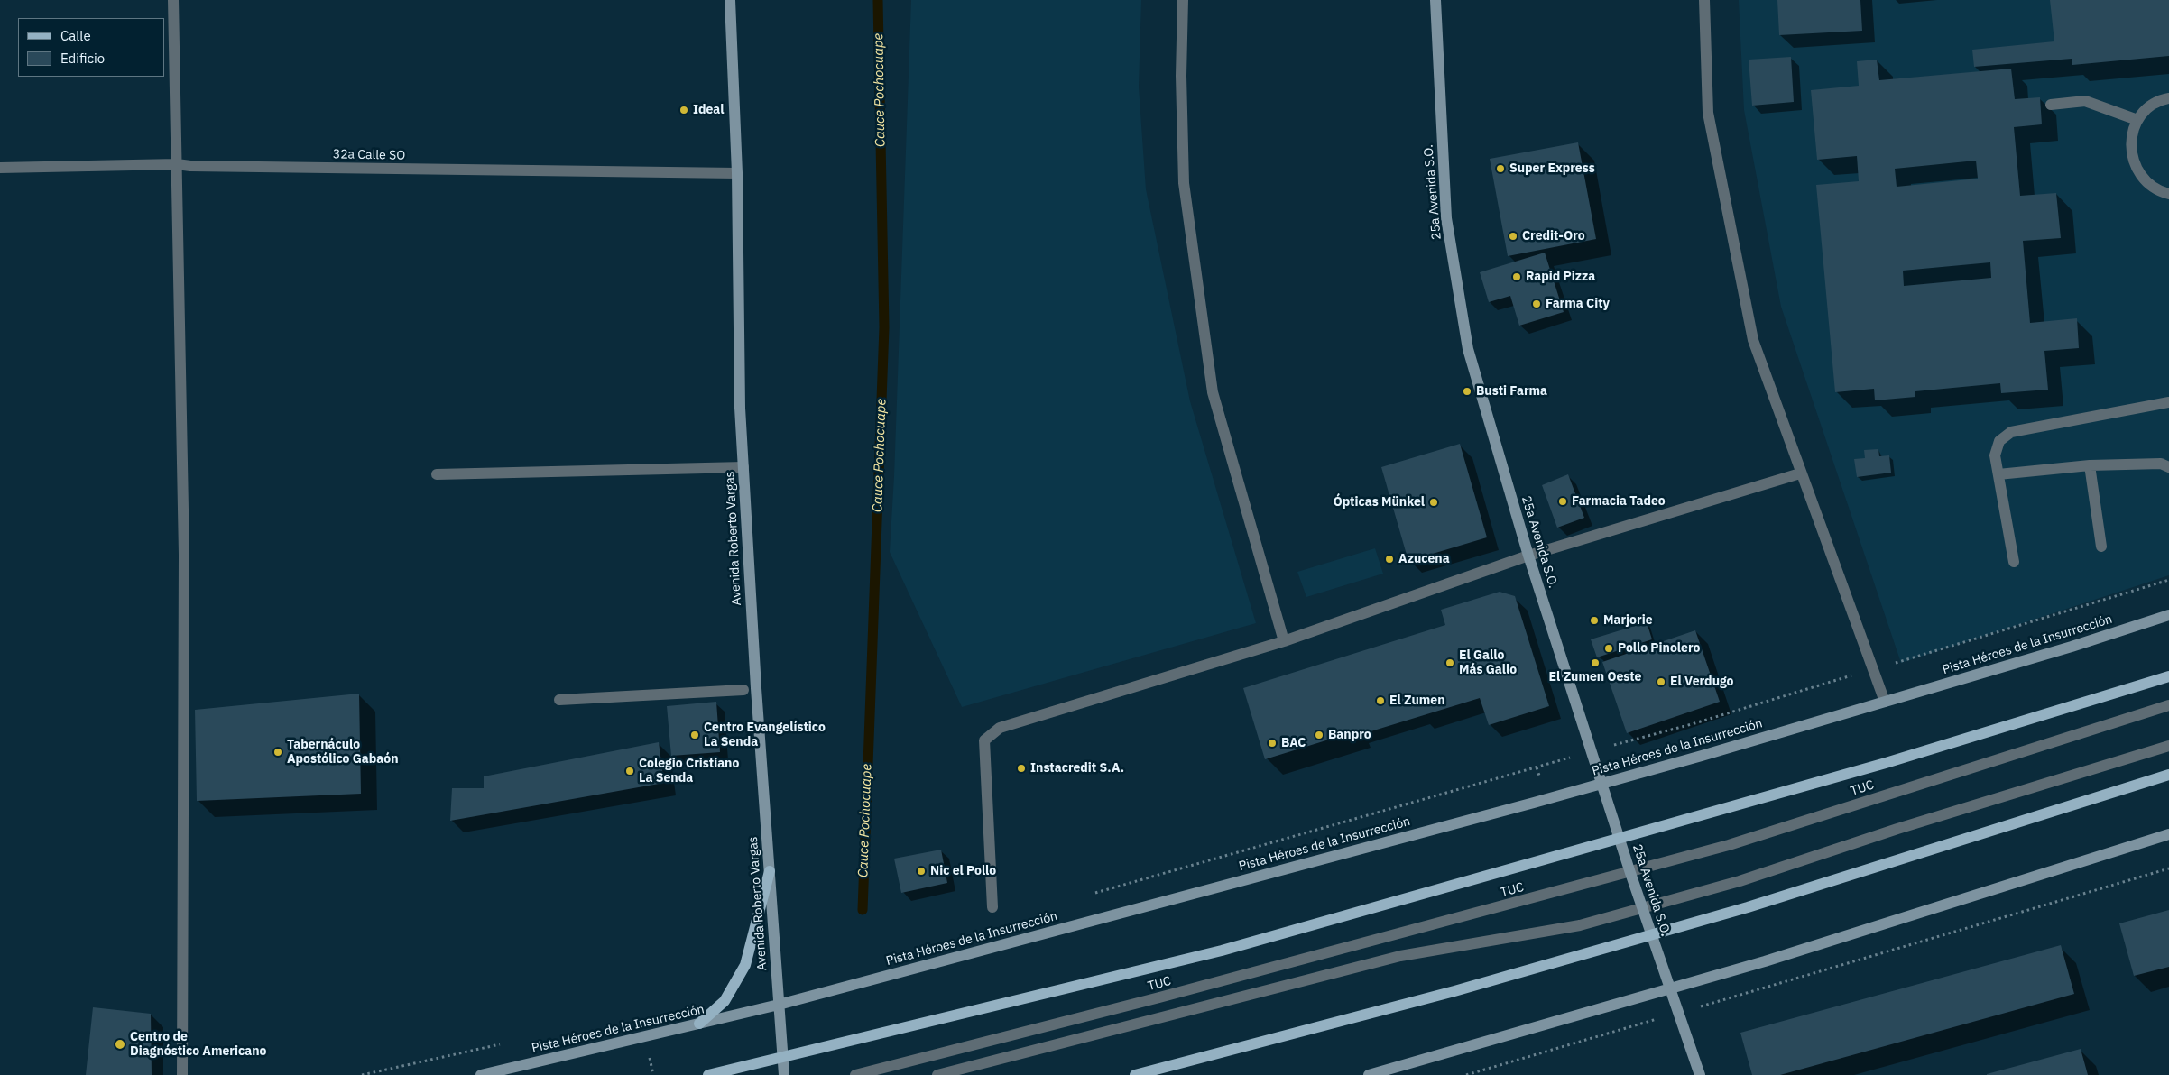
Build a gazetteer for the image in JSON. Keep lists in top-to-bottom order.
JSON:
{
  "streets": {
    "street": [
      "32a Calle SO",
      "25a Avenida S.O.",
      "Avenida Roberto Vargas",
      "Pista Héroes de la Insurrección",
      "TUC"
    ]
  },
  "crossings": [
    ["32a Calle SO", "Avenida Roberto Vargas"],
    ["25a Avenida S.O.", "Pista Héroes de la Insurrección"],
    ["25a Avenida S.O.", "TUC"],
    ["Avenida Roberto Vargas", "Pista Héroes de la Insurrección"]
  ],
  "water": ["Cauce Pochocuape"],
  "places": [
    "Ideal",
    "Super Express",
    "Credit-Oro",
    "Rapid Pizza",
    "Farma City",
    "Busti Farma",
    "Farmacia Tadeo",
    "Ópticas Münkel",
    "Azucena",
    "Marjorie",
    "Pollo Pinolero",
    "El Gallo Más Gallo",
    "El Zumen Oeste",
    "El Verdugo",
    "El Zumen",
    "Centro Evangelístico La Senda",
    "Banpro",
    "BAC",
    "Tabernáculo Apostólico Gabaón",
    "Instacredit S.A.",
    "Colegio Cristiano La Senda",
    "Nic el Pollo",
    "Centro de Diagnóstico Americano"
  ],
  "legend": ["Calle", "Edificio"]
}
